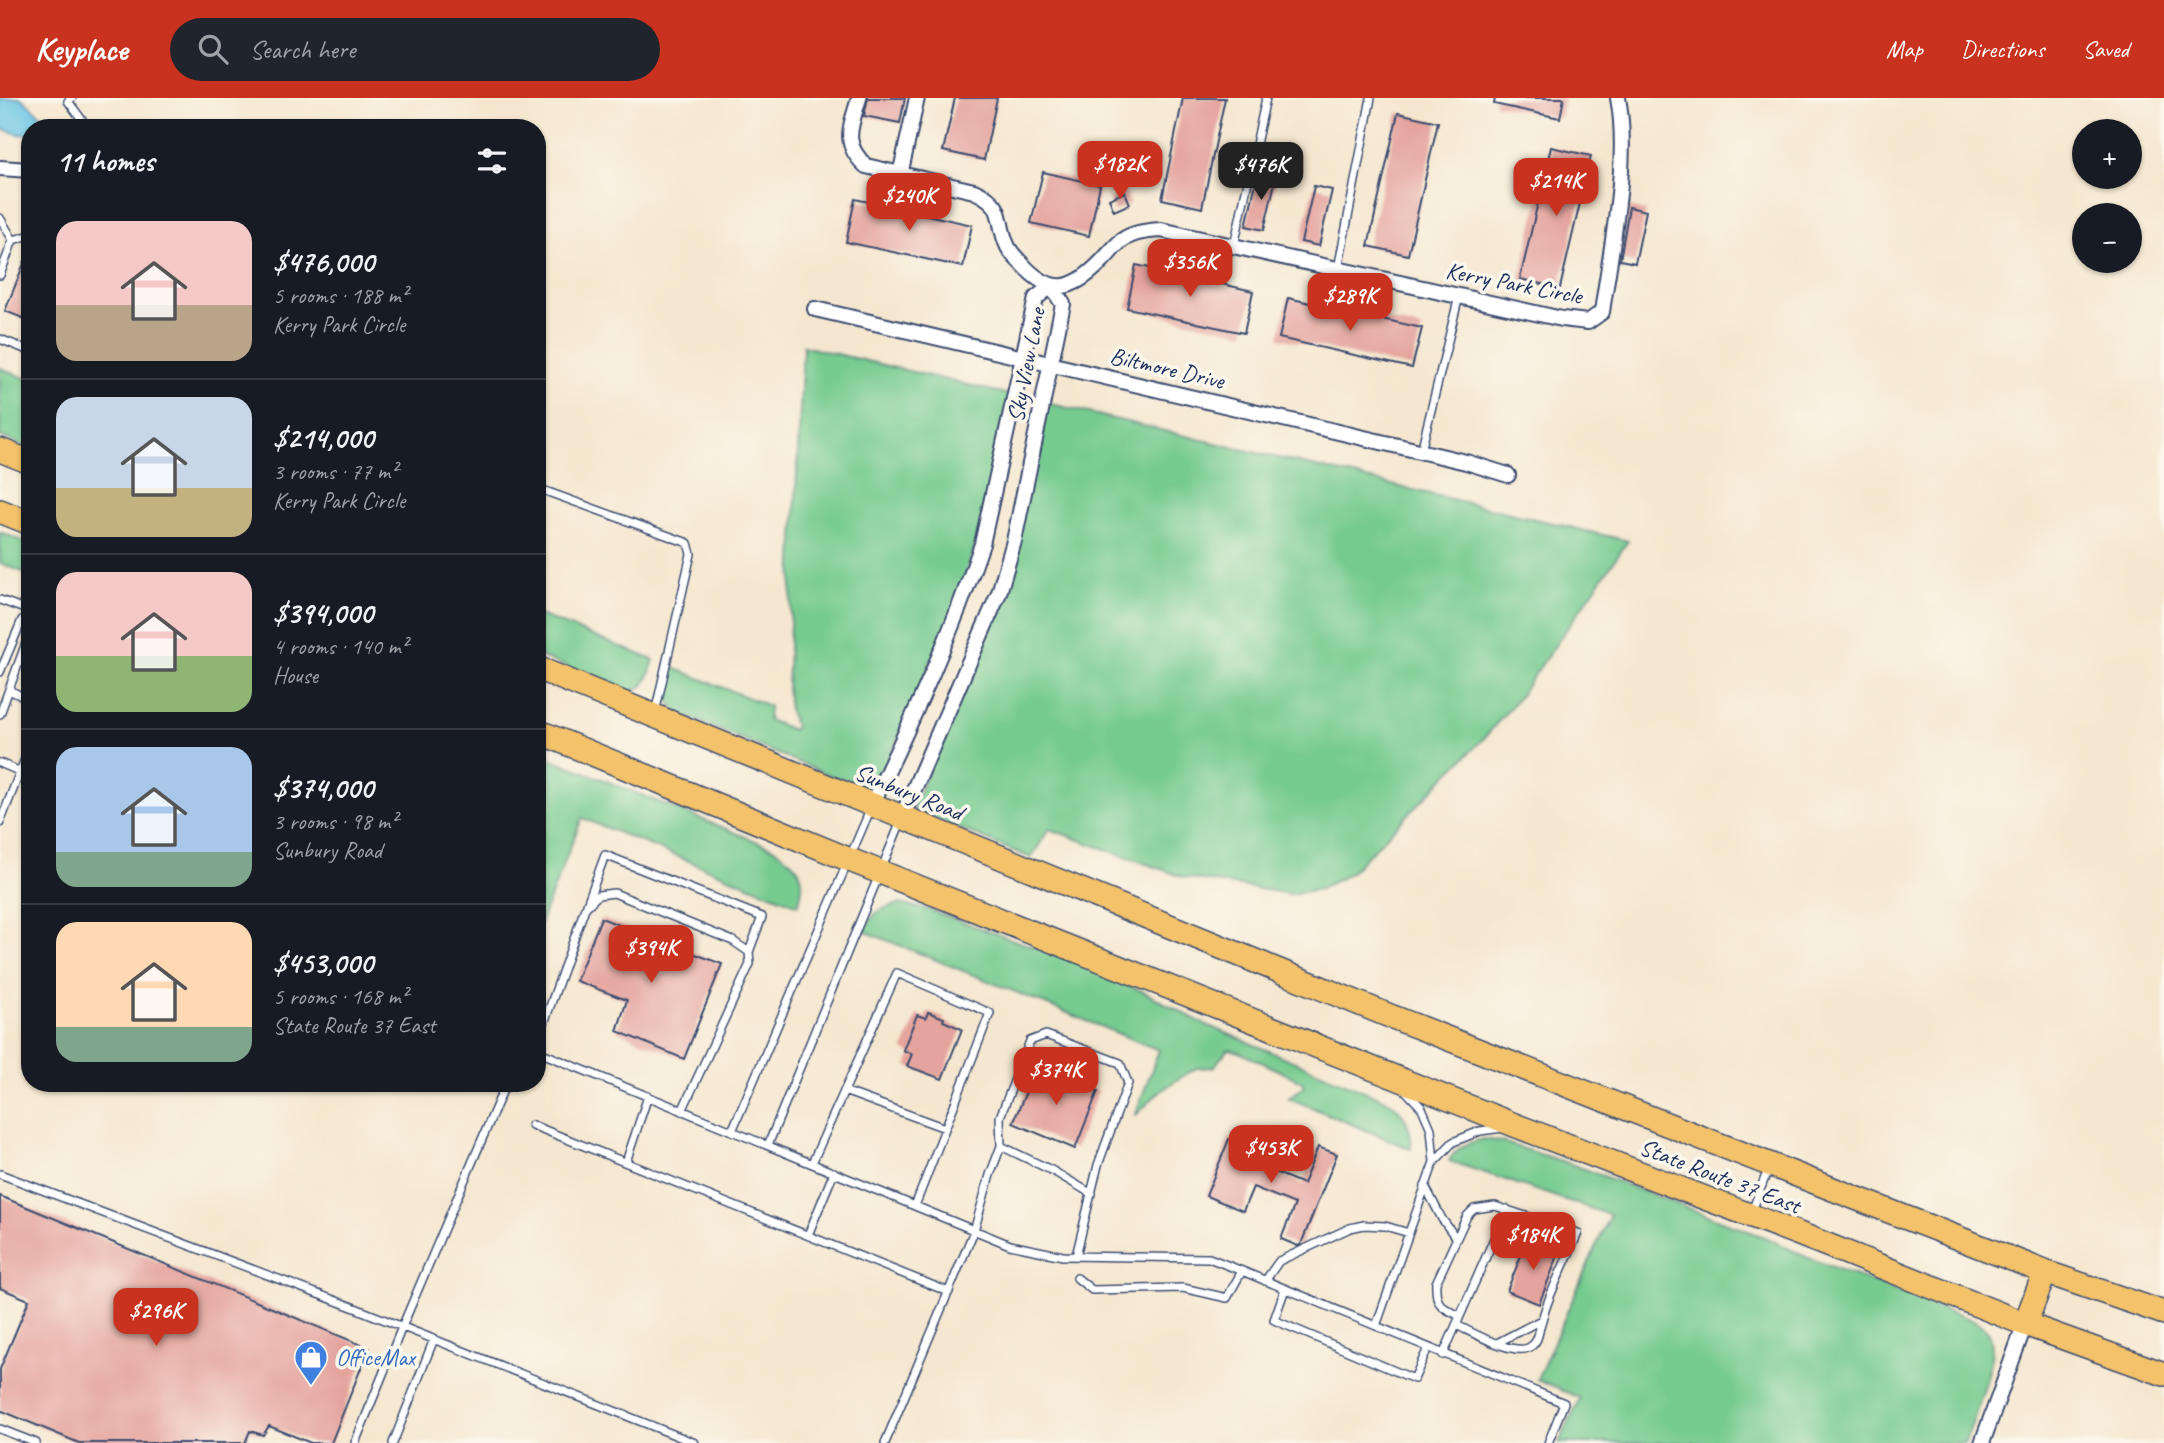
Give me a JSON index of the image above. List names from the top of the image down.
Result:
{
  "streets": {
    "highway": ["Sunbury Road", "State Route 37 East"],
    "street": ["Kerry Park Circle", "Sky View Lane", "Biltmore Drive"]
  },
  "crossings": [
    ["Kerry Park Circle", "Sky View Lane"],
    ["Sky View Lane", "Biltmore Drive"],
    ["Sky View Lane", "Sunbury Road"],
    ["Sunbury Road", "State Route 37 East"]
  ],
  "places": {
    "shop": ["OfficeMax"]
  },
  "page": {
    "header": "Keyplace",
    "search": "Search here",
    "nav": ["Map", "Directions", "Saved"],
    "map_buttons": ["+", "−"],
    "heading": "11 homes",
    "price": [
      "$182K",
      "$476K",
      "$214K",
      "$240K",
      "$356K",
      "$289K",
      "$394K",
      "$374K",
      "$453K",
      "$184K",
      "$296K"
    ],
    "list": [
      {
        "name": "$476,000",
        "note": "5 rooms · 188 m² · Kerry Park Circle"
      },
      {
        "name": "$214,000",
        "note": "3 rooms · 77 m² · Kerry Park Circle"
      },
      {
        "name": "$394,000",
        "note": "4 rooms · 140 m² · House"
      },
      {
        "name": "$374,000",
        "note": "3 rooms · 98 m² · Sunbury Road"
      },
      {
        "name": "$453,000",
        "note": "5 rooms · 168 m² · State Route 37 East"
      }
    ]
  }
}
